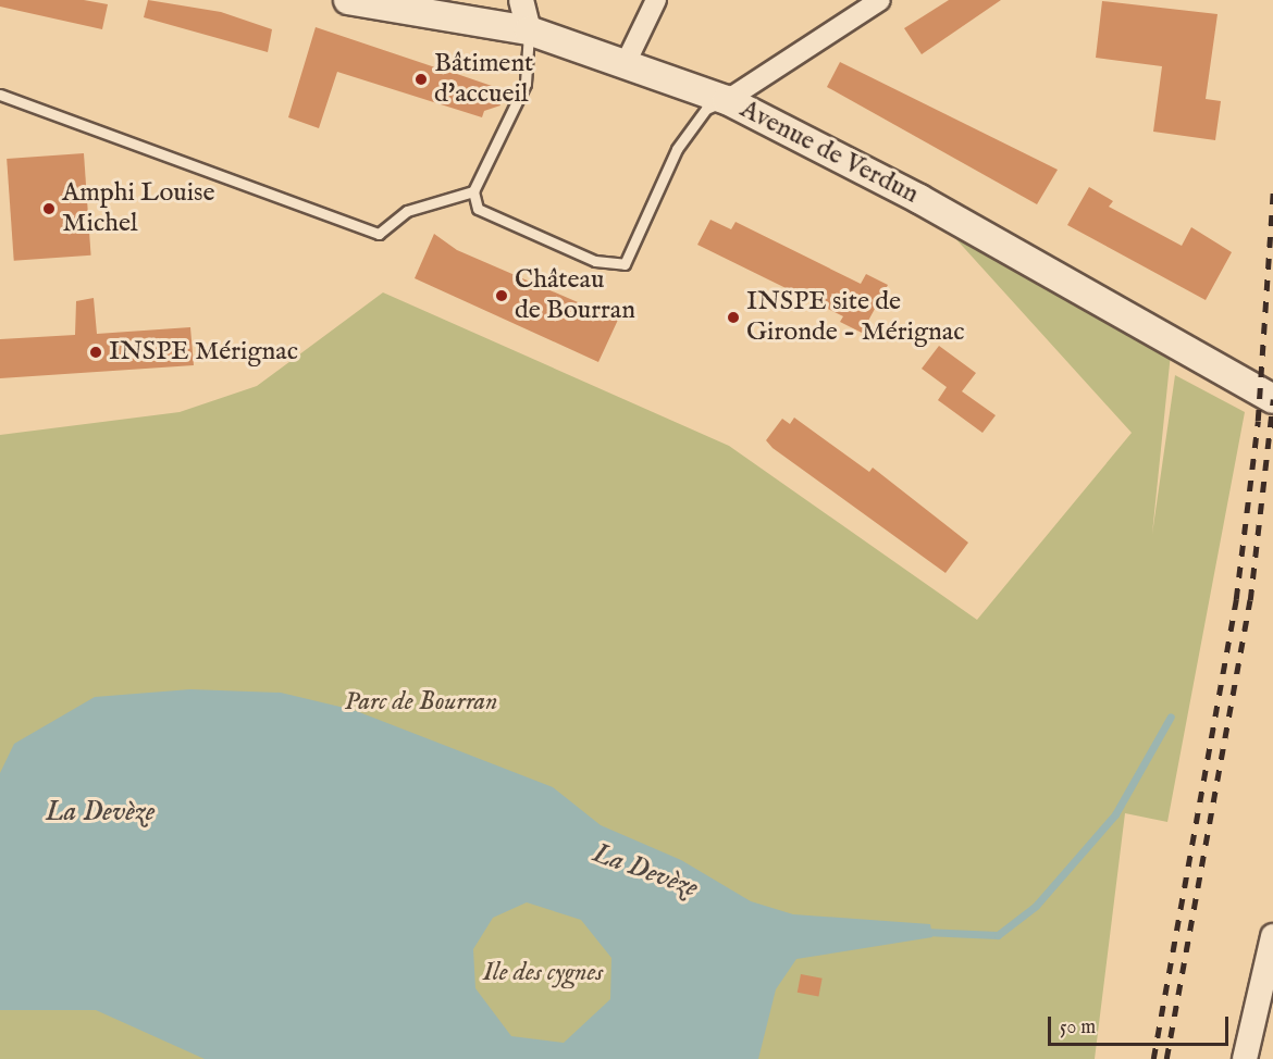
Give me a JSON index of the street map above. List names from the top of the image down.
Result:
{
  "streets": {
    "main road": ["Avenue de Verdun"]
  },
  "water": ["La Devèze"],
  "parks": ["Parc de Bourran", "Ile des cygnes"],
  "places": [
    "Bâtiment d'accueil",
    "Amphi Louise Michel",
    "Château de Bourran",
    "INSPE site de Gironde - Mérignac",
    "INSPE Mérignac"
  ],
  "scale_bar": "50 m"
}
